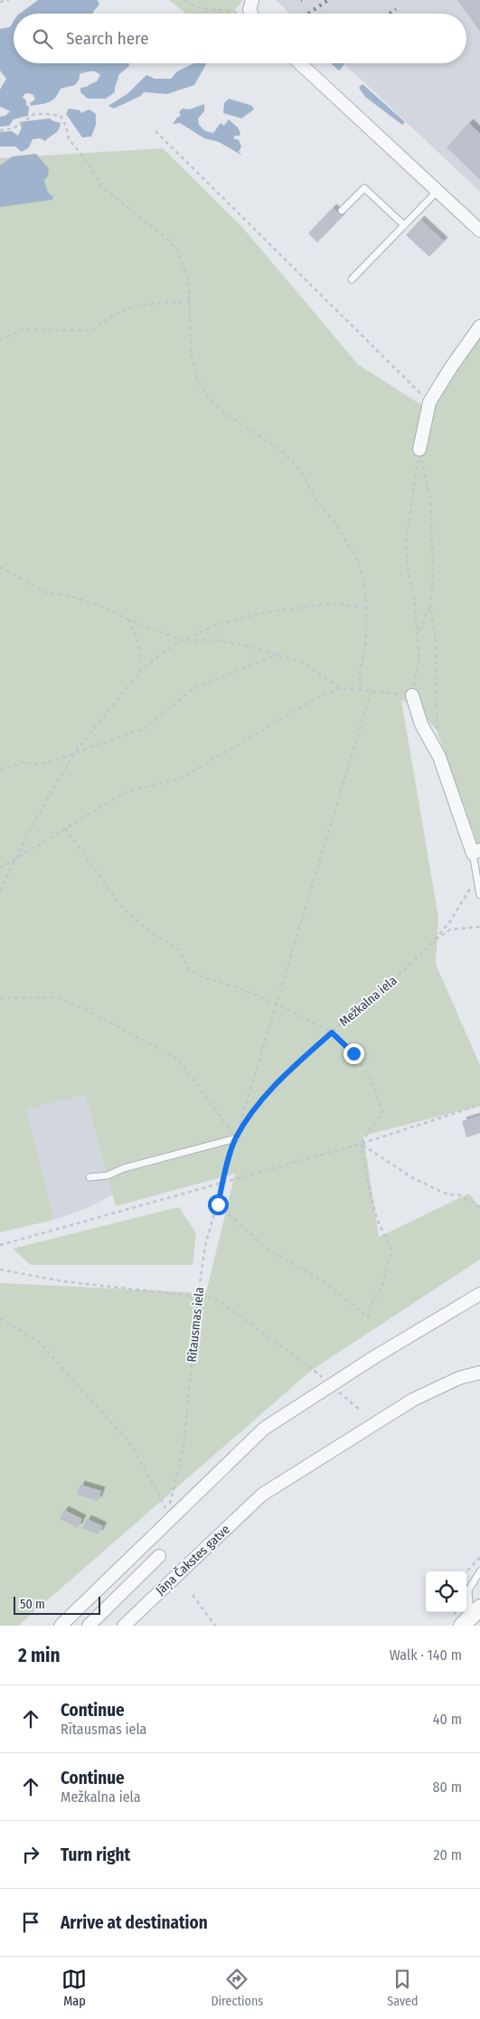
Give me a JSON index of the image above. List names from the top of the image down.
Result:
{
  "streets": {
    "street": ["Jāņa Čakstes gatve"],
    "path": ["Mežkalna iela", "Rītausmas iela"]
  },
  "crossings": [
    ["Mežkalna iela", "Rītausmas iela"]
  ],
  "scale_bar": "50 m",
  "page": {
    "search": "Search here",
    "scale": "50 m",
    "heading": ["2 min", "Walk · 140 m"],
    "list": [
      ["Continue", "Rītausmas iela", "40 m"],
      ["Continue", "Mežkalna iela", "80 m"],
      ["Turn right", "20 m"],
      "Arrive at destination"
    ],
    "nav": ["Map", "Directions", "Saved"]
  }
}
